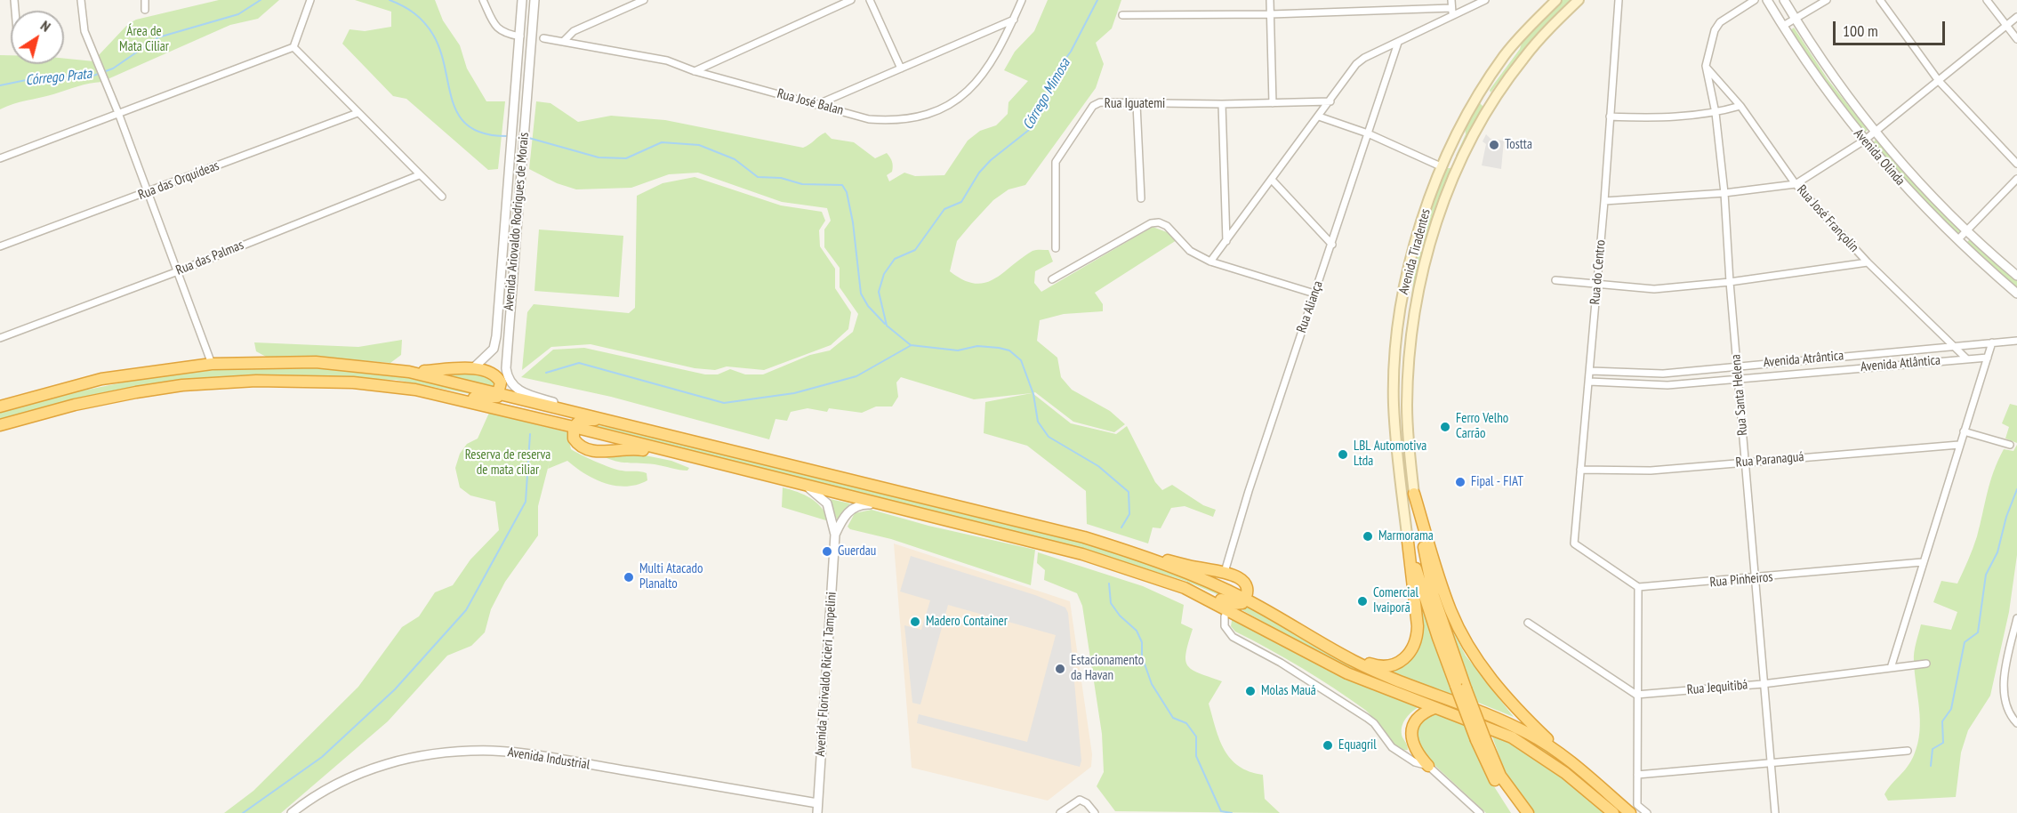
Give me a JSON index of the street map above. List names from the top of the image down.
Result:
{
  "streets": {
    "main road": ["Avenida Tiradentes"],
    "street": [
      "Rua José Balan",
      "Rua Iguatemi",
      "Avenida Olinda",
      "Rua das Orquídeas",
      "Rua José Françolin",
      "Avenida Ariovaldo Rodrigues de Morais",
      "Rua das Palmas",
      "Rua do Centro",
      "Rua Aliança",
      "Avenida Atrântica",
      "Avenida Atlântica",
      "Rua Santa Helena",
      "Rua Paranaguá",
      "Rua Pinheiros",
      "Avenida Florivaldo Ricieri Tampelini",
      "Rua Jequitibá",
      "Avenida Industrial"
    ]
  },
  "crossings": [
    ["Rua José Françolin", "Avenida Atrântica"],
    ["Rua José Françolin", "Avenida Atlântica"],
    ["Rua José Françolin", "Rua Santa Helena"],
    ["Rua do Centro", "Avenida Atrântica"],
    ["Rua do Centro", "Avenida Atlântica"],
    ["Rua do Centro", "Rua Paranaguá"],
    ["Rua do Centro", "Rua Pinheiros"],
    ["Avenida Atrântica", "Rua Santa Helena"],
    ["Avenida Atlântica", "Rua Santa Helena"],
    ["Rua Santa Helena", "Rua Paranaguá"],
    ["Rua Santa Helena", "Rua Pinheiros"],
    ["Rua Santa Helena", "Rua Jequitibá"],
    ["Avenida Florivaldo Ricieri Tampelini", "Avenida Industrial"]
  ],
  "water": ["Córrego Prata", "Córrego Mimosa"],
  "parks": ["Área de Mata Ciliar", "Reserva de reserva de mata ciliar"],
  "places": [
    "Tostta",
    "Ferro Velho Carrão",
    "LBL Automotiva Ltda",
    "Fipal - FIAT",
    "Marmorama",
    "Guerdau",
    "Multi Atacado Planalto",
    "Comercial Ivaiporã",
    "Madero Container",
    "Estacionamento da Havan",
    "Molas Mauá",
    "Equagril"
  ],
  "scale_bar": "100 m",
  "north": "top right"
}
